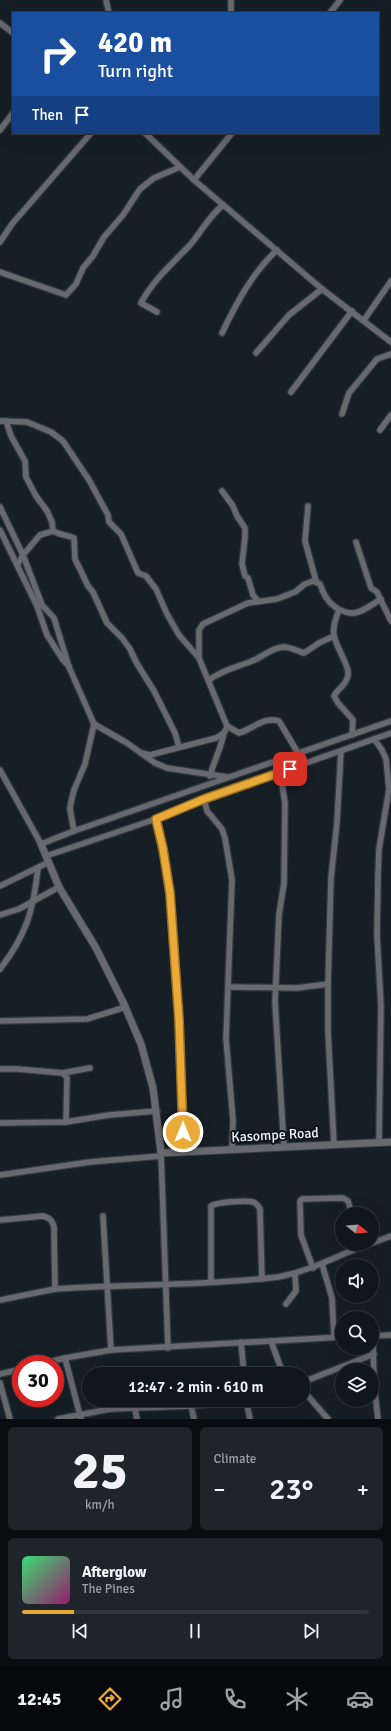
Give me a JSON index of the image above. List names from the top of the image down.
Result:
{
  "streets": {
    "street": ["Kasompe Road"]
  },
  "north": "right",
  "page": {
    "turn": ["420 m", "Turn right"],
    "then": "Then",
    "limit": "30",
    "trip": "12:47 · 2 min · 610 m",
    "tile": [
      ["25", "km/h"],
      "Climate"
    ],
    "heat": ["−", "23°", "+"],
    "song": ["Afterglow", "The Pines"],
    "tabs": "12:45"
  }
}
